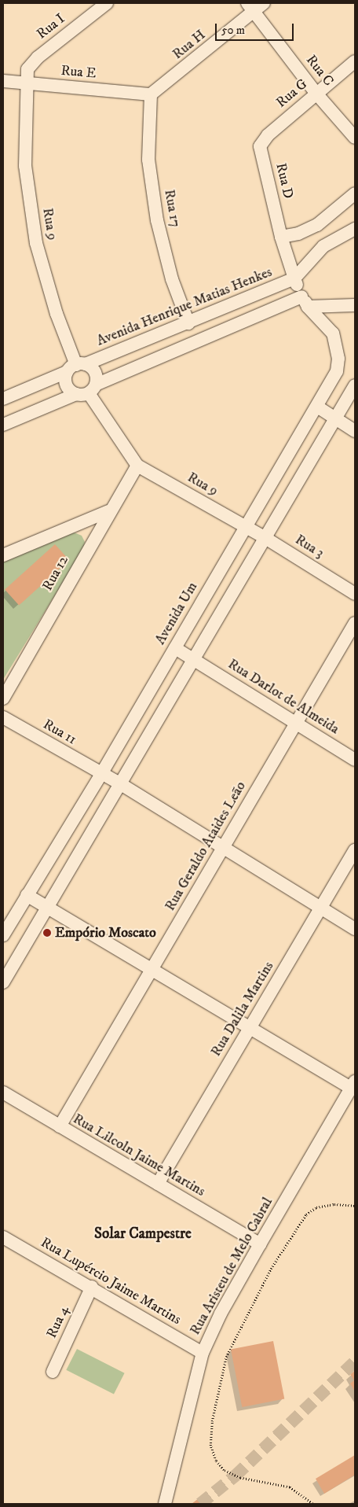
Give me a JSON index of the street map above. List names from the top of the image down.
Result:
{
  "streets": {
    "street": [
      "Rua I",
      "Rua H",
      "Rua C",
      "Rua E",
      "Rua G",
      "Rua D",
      "Rua 17",
      "Rua 9",
      "Avenida Henrique Matias Henkes",
      "Rua 3",
      "Rua 12",
      "Avenida Um",
      "Rua Darlot de Almeida",
      "Rua 11",
      "Rua Geraldo Ataides Leão",
      "Rua Dalila Martins",
      "Rua Lilcoln Jaime Martins",
      "Rua Aristeu de Melo Cabral",
      "Rua Lupércio Jaime Martins",
      "Rua 4"
    ]
  },
  "crossings": [
    ["Rua I", "Rua E"],
    ["Rua I", "Rua 9"],
    ["Rua H", "Rua C"],
    ["Rua H", "Rua E"],
    ["Rua H", "Rua 17"],
    ["Rua C", "Rua G"],
    ["Rua E", "Rua 17"],
    ["Rua E", "Rua 9"],
    ["Rua G", "Rua D"],
    ["Rua D", "Avenida Henrique Matias Henkes"],
    ["Rua D", "Avenida Um"],
    ["Rua 17", "Avenida Henrique Matias Henkes"],
    ["Rua 9", "Avenida Henrique Matias Henkes"],
    ["Rua 9", "Rua 3"],
    ["Rua 9", "Rua 12"],
    ["Rua 9", "Avenida Um"],
    ["Rua 3", "Avenida Um"],
    ["Avenida Um", "Rua Darlot de Almeida"],
    ["Avenida Um", "Rua 11"],
    ["Rua Darlot de Almeida", "Rua Geraldo Ataides Leão"],
    ["Rua 11", "Rua Geraldo Ataides Leão"],
    ["Rua 11", "Rua Dalila Martins"],
    ["Rua Geraldo Ataides Leão", "Rua Lilcoln Jaime Martins"],
    ["Rua Dalila Martins", "Rua Lilcoln Jaime Martins"],
    ["Rua Lilcoln Jaime Martins", "Rua Aristeu de Melo Cabral"],
    ["Rua Aristeu de Melo Cabral", "Rua Lupércio Jaime Martins"],
    ["Rua Lupércio Jaime Martins", "Rua 4"]
  ],
  "districts": ["Solar Campestre"],
  "places": ["Empório Moscato"],
  "scale_bar": "50 m"
}
